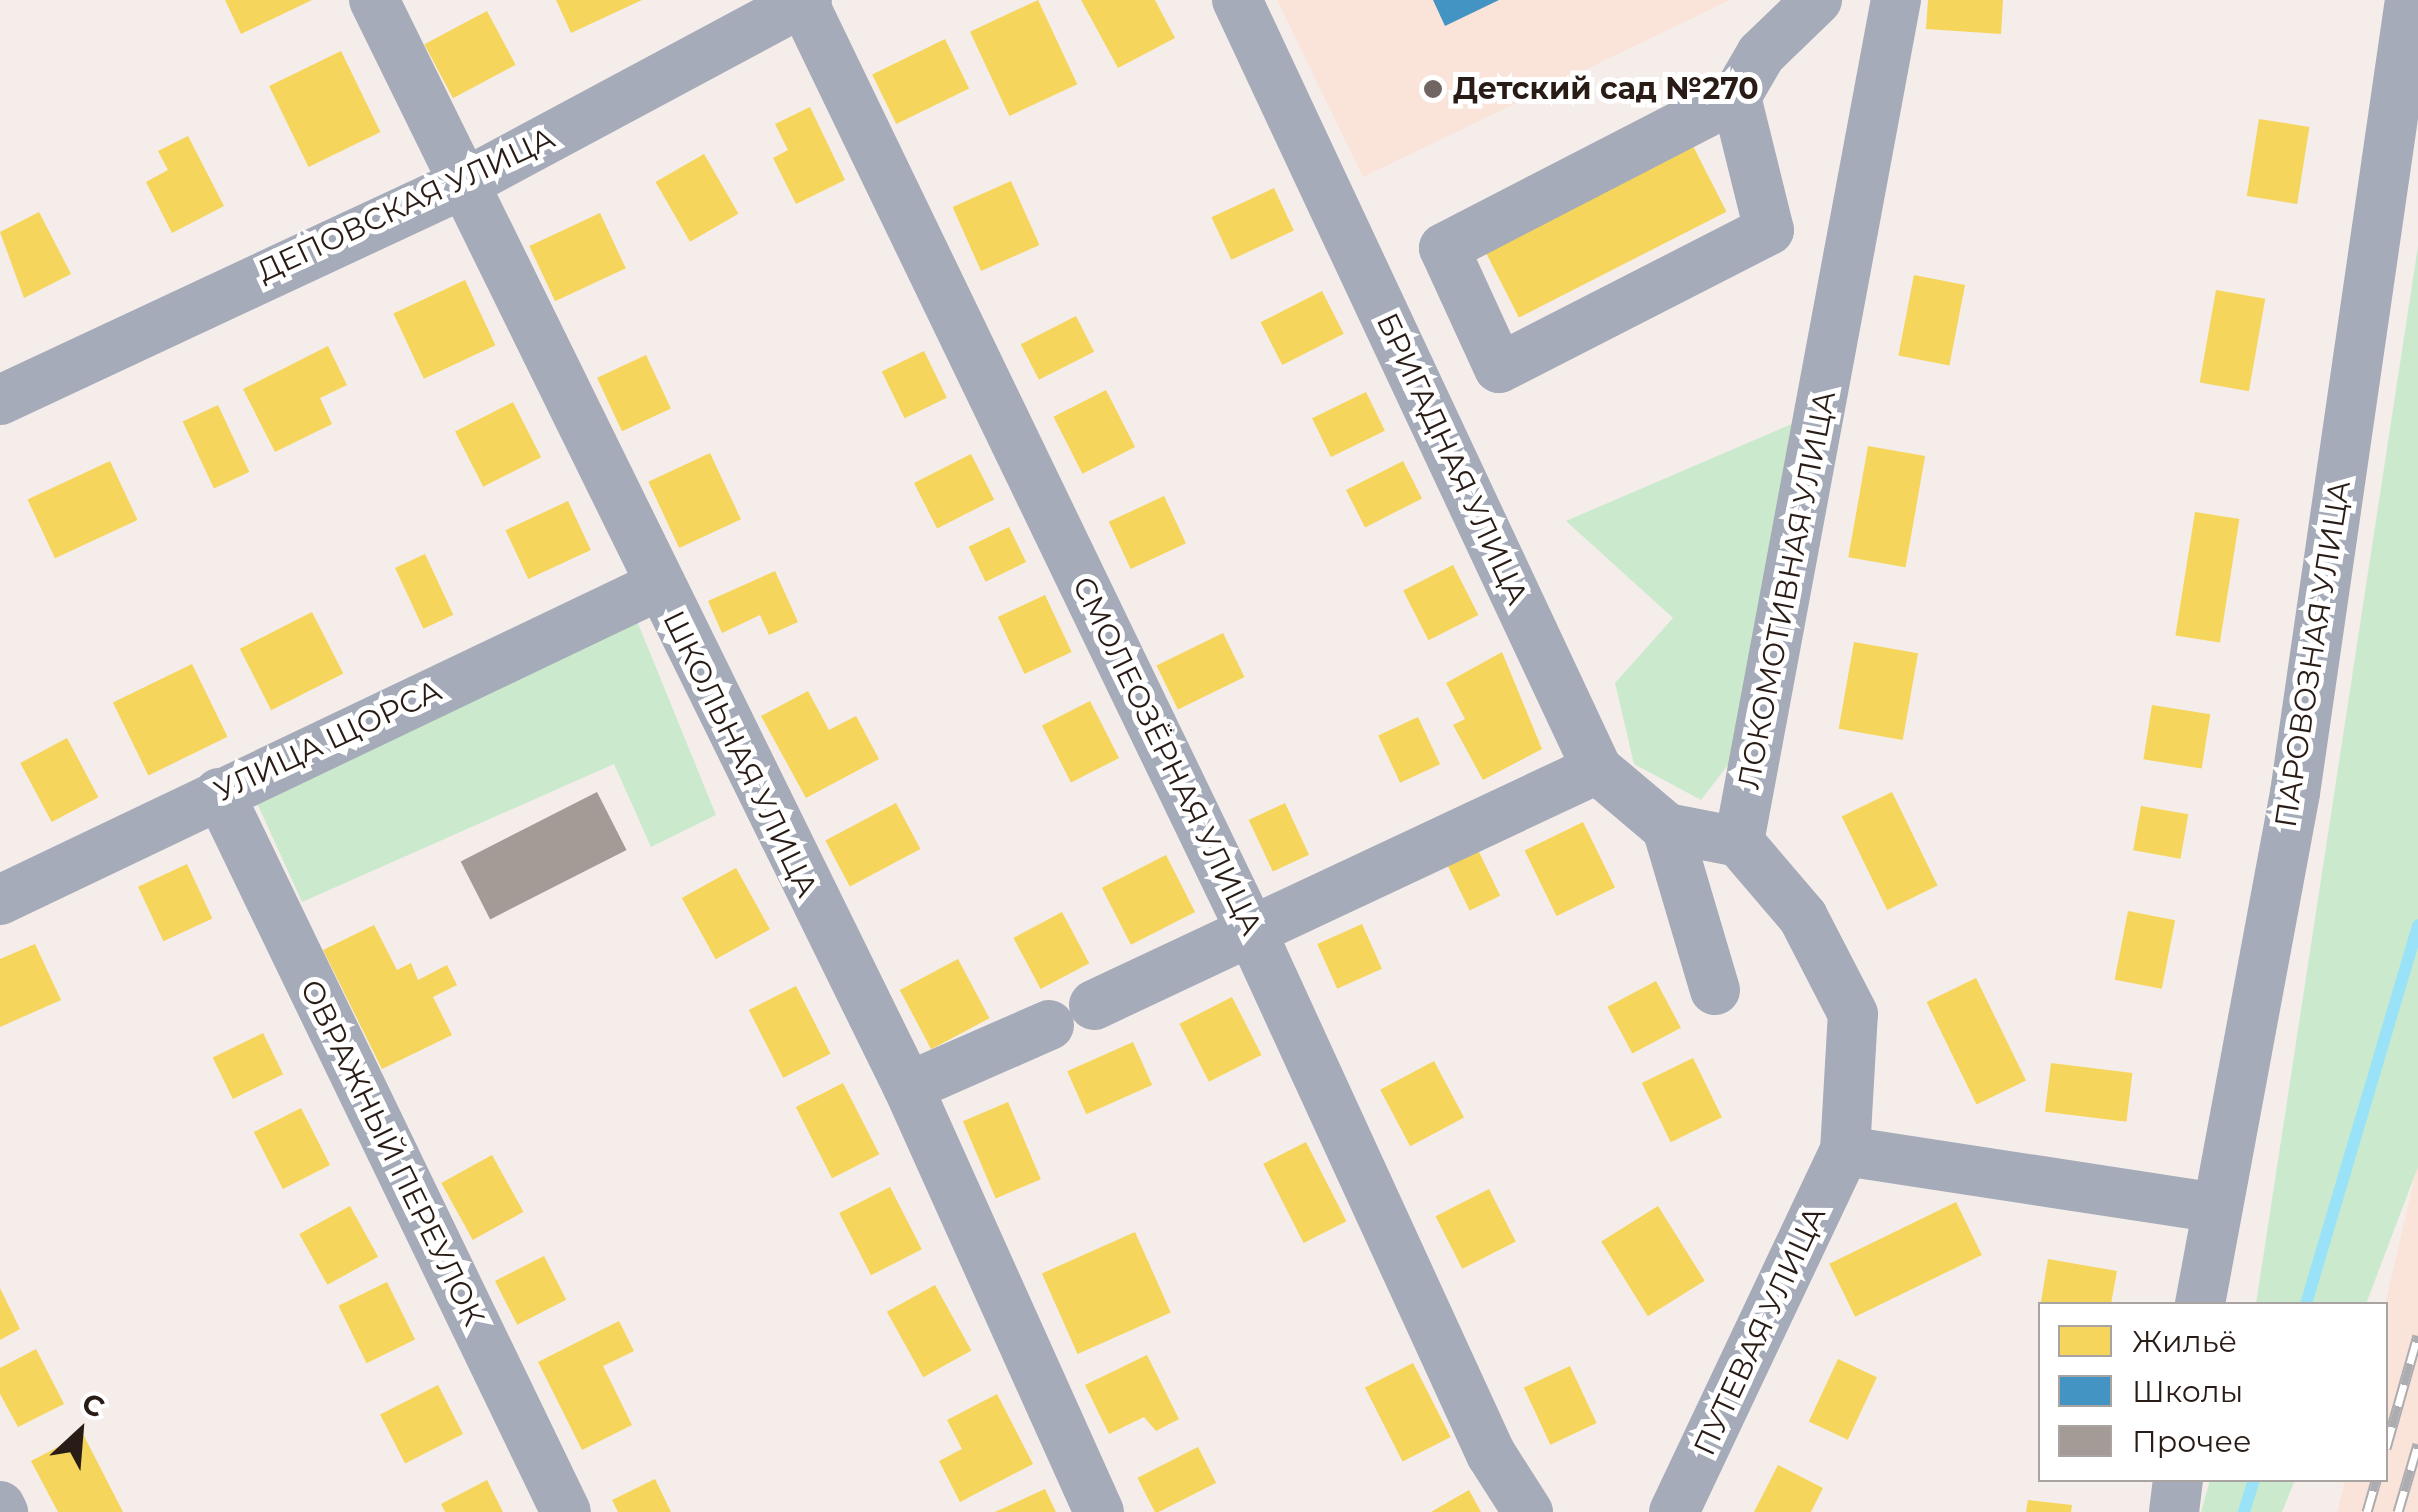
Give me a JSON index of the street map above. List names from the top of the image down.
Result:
{
  "streets": {
    "street": [
      "ДЕПОВСКАЯ УЛИЦА",
      "БРИГАДНАЯ УЛИЦА",
      "ЛОКОМОТИВНАЯ УЛИЦА",
      "ПАРОВОЗНАЯ УЛИЦА",
      "УЛИЦА ЩОРСА",
      "ШКОЛЬНАЯ УЛИЦА",
      "СМОЛЕОЗЁРНАЯ УЛИЦА",
      "ОВРАЖНЫЙ ПЕРЕУЛОК",
      "ПУТЕВАЯ УЛИЦА"
    ]
  },
  "crossings": [
    ["ДЕПОВСКАЯ УЛИЦА", "ШКОЛЬНАЯ УЛИЦА"],
    ["ДЕПОВСКАЯ УЛИЦА", "СМОЛЕОЗЁРНАЯ УЛИЦА"],
    ["БРИГАДНАЯ УЛИЦА", "ЛОКОМОТИВНАЯ УЛИЦА"],
    ["УЛИЦА ЩОРСА", "ШКОЛЬНАЯ УЛИЦА"],
    ["УЛИЦА ЩОРСА", "ОВРАЖНЫЙ ПЕРЕУЛОК"]
  ],
  "places": ["Детский сад №270"],
  "legend": ["Жильё", "Школы", "Прочее"],
  "north": "top right"
}
